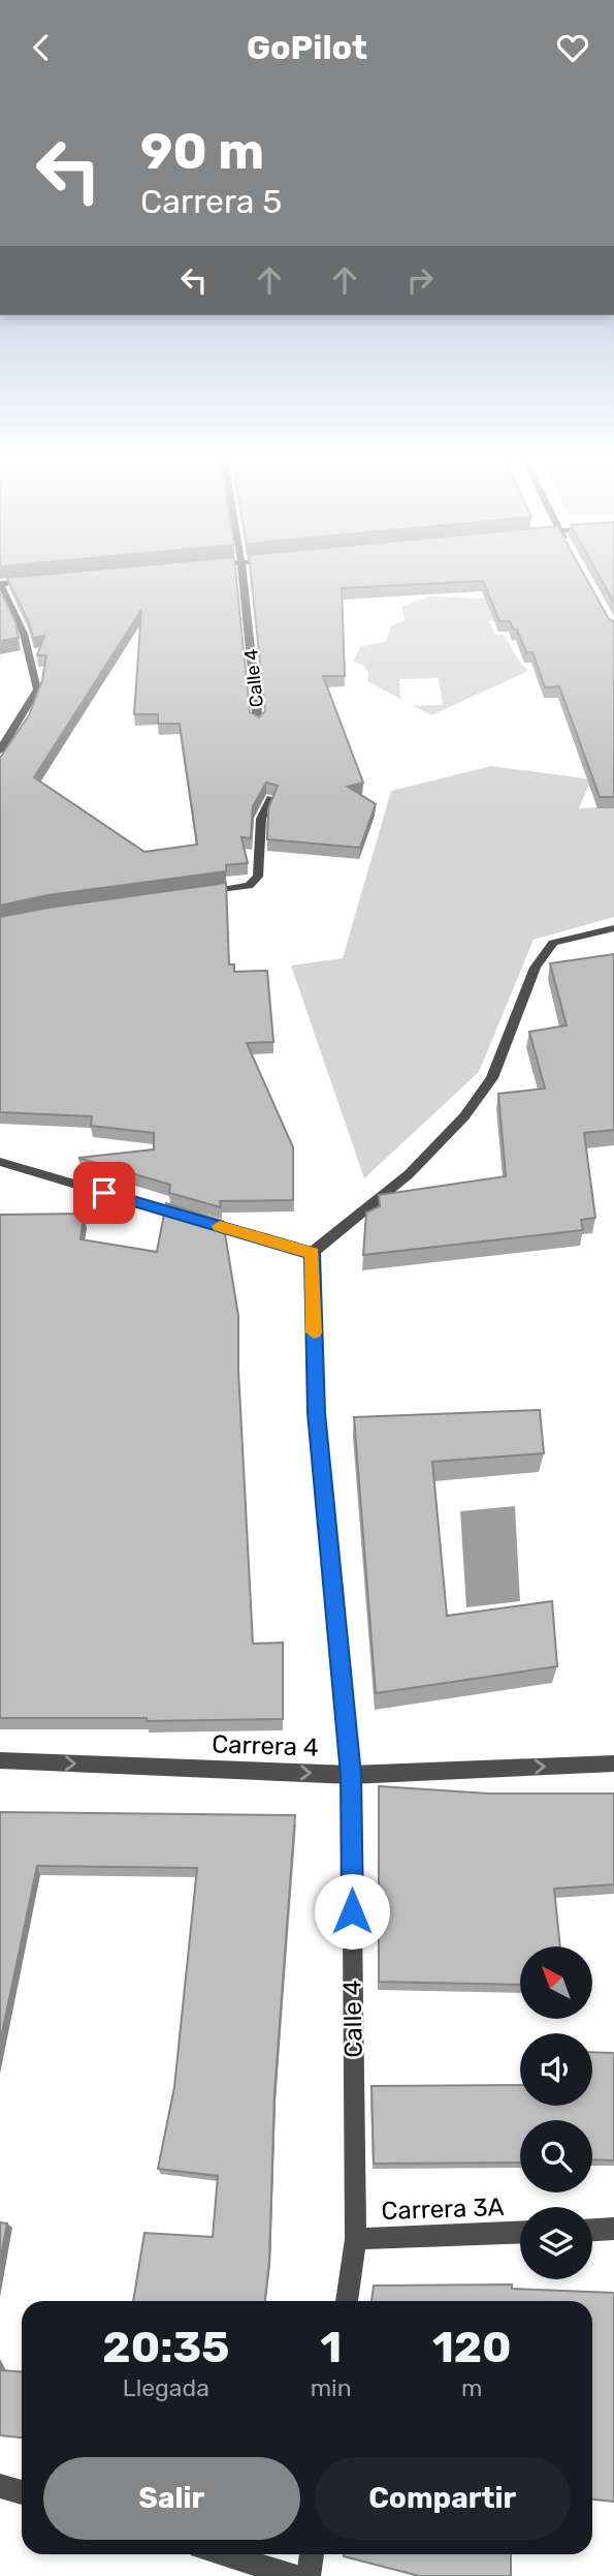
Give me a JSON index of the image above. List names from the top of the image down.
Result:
{
  "streets": {
    "street": ["Calle 4", "Carrera 4", "Carrera 3A"]
  },
  "crossings": [
    ["Calle 4", "Carrera 4"],
    ["Calle 4", "Carrera 3A"]
  ],
  "one_way": ["Carrera 4"],
  "north": "top left",
  "page": {
    "header": "GoPilot",
    "turn": ["90 m", "Carrera 5"],
    "eta": [
      "20:35",
      "Llegada",
      "1",
      "min",
      "120",
      "m"
    ],
    "buttons": ["Salir", "Compartir"]
  }
}
